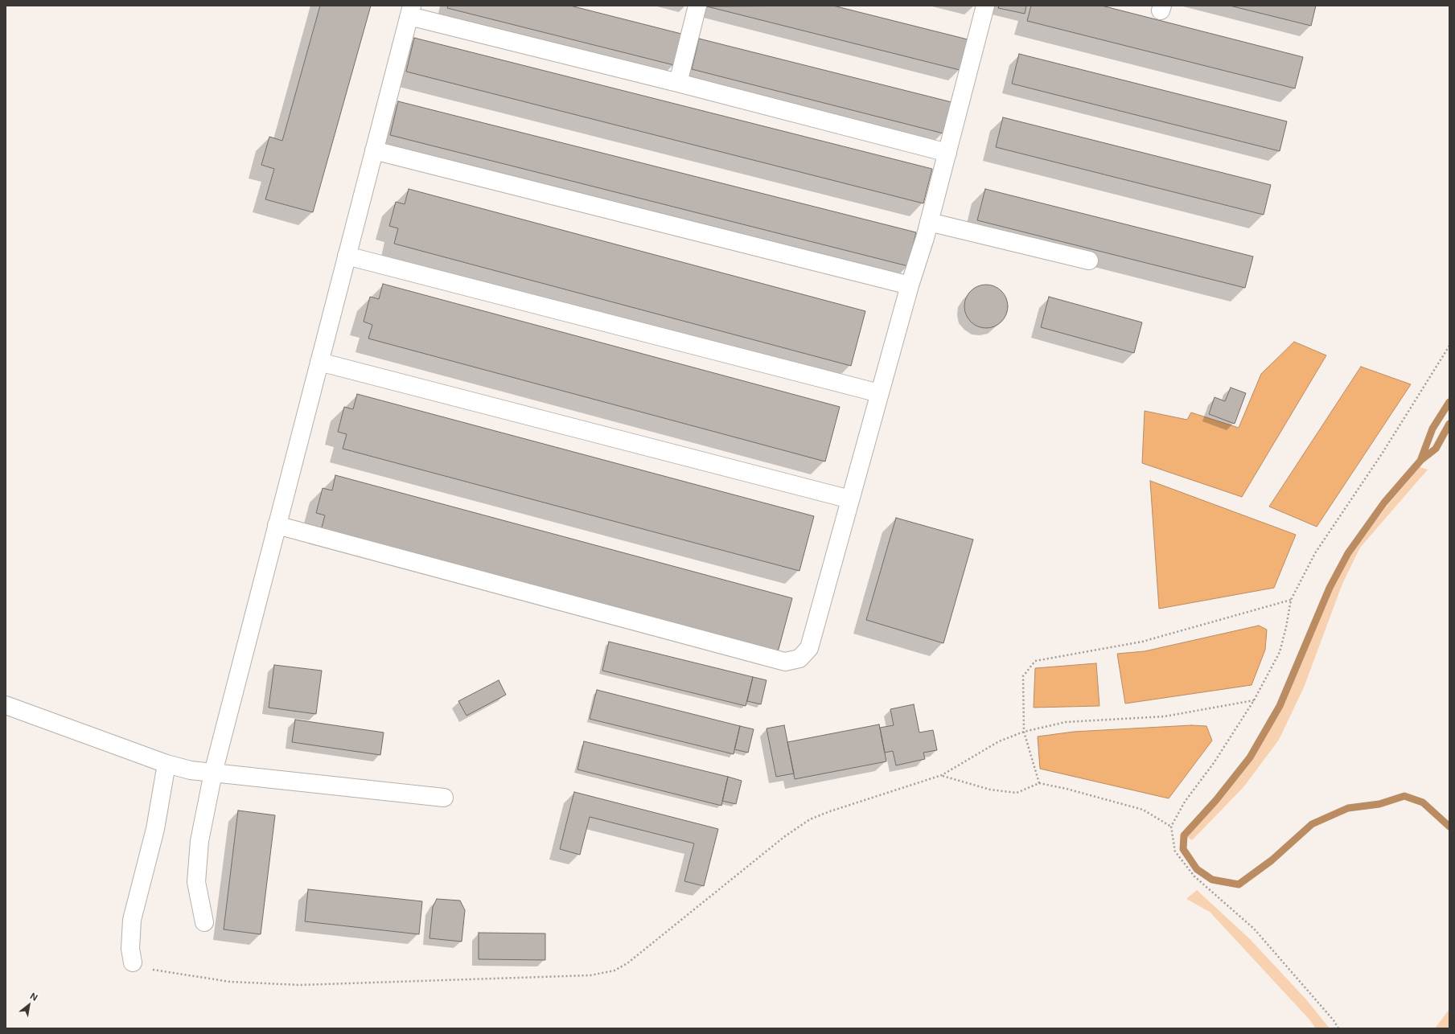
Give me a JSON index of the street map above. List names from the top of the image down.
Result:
{
  "north": "top right"
}
